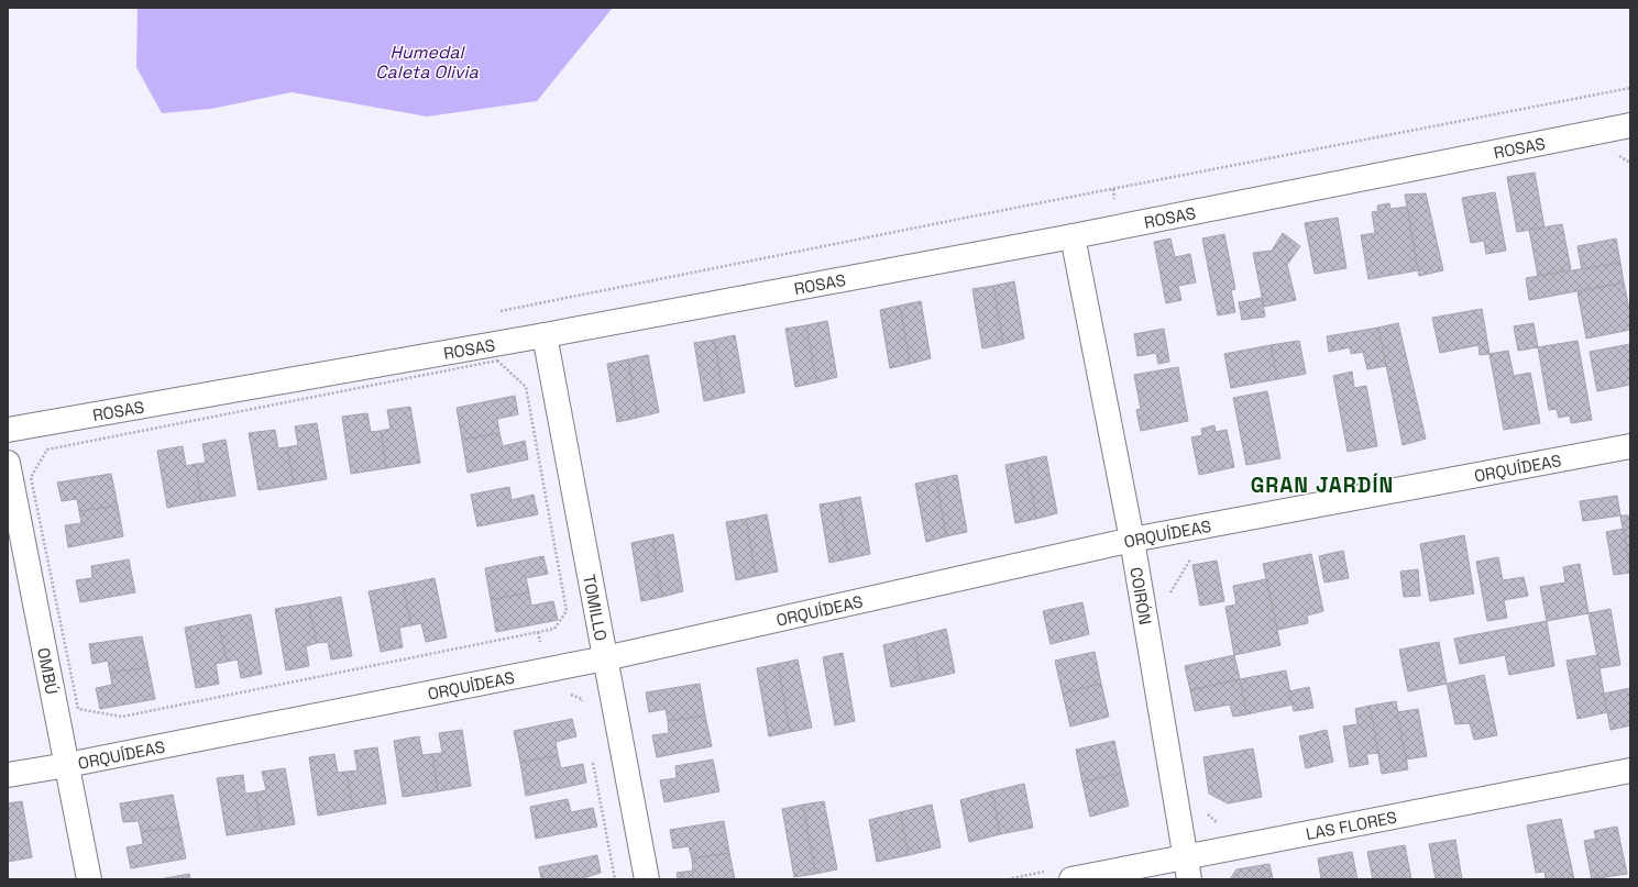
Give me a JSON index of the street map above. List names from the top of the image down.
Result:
{
  "streets": {
    "street": [
      "ROSAS",
      "ORQUÍDEAS",
      "COIRÓN",
      "TOMILLO",
      "OMBÚ",
      "LAS FLORES"
    ]
  },
  "crossings": [
    ["ROSAS", "COIRÓN"],
    ["ROSAS", "TOMILLO"],
    ["ORQUÍDEAS", "COIRÓN"],
    ["ORQUÍDEAS", "TOMILLO"],
    ["ORQUÍDEAS", "OMBÚ"],
    ["COIRÓN", "LAS FLORES"]
  ],
  "districts": ["GRAN JARDÍN"],
  "water": ["Humedal Caleta Olivia"]
}
